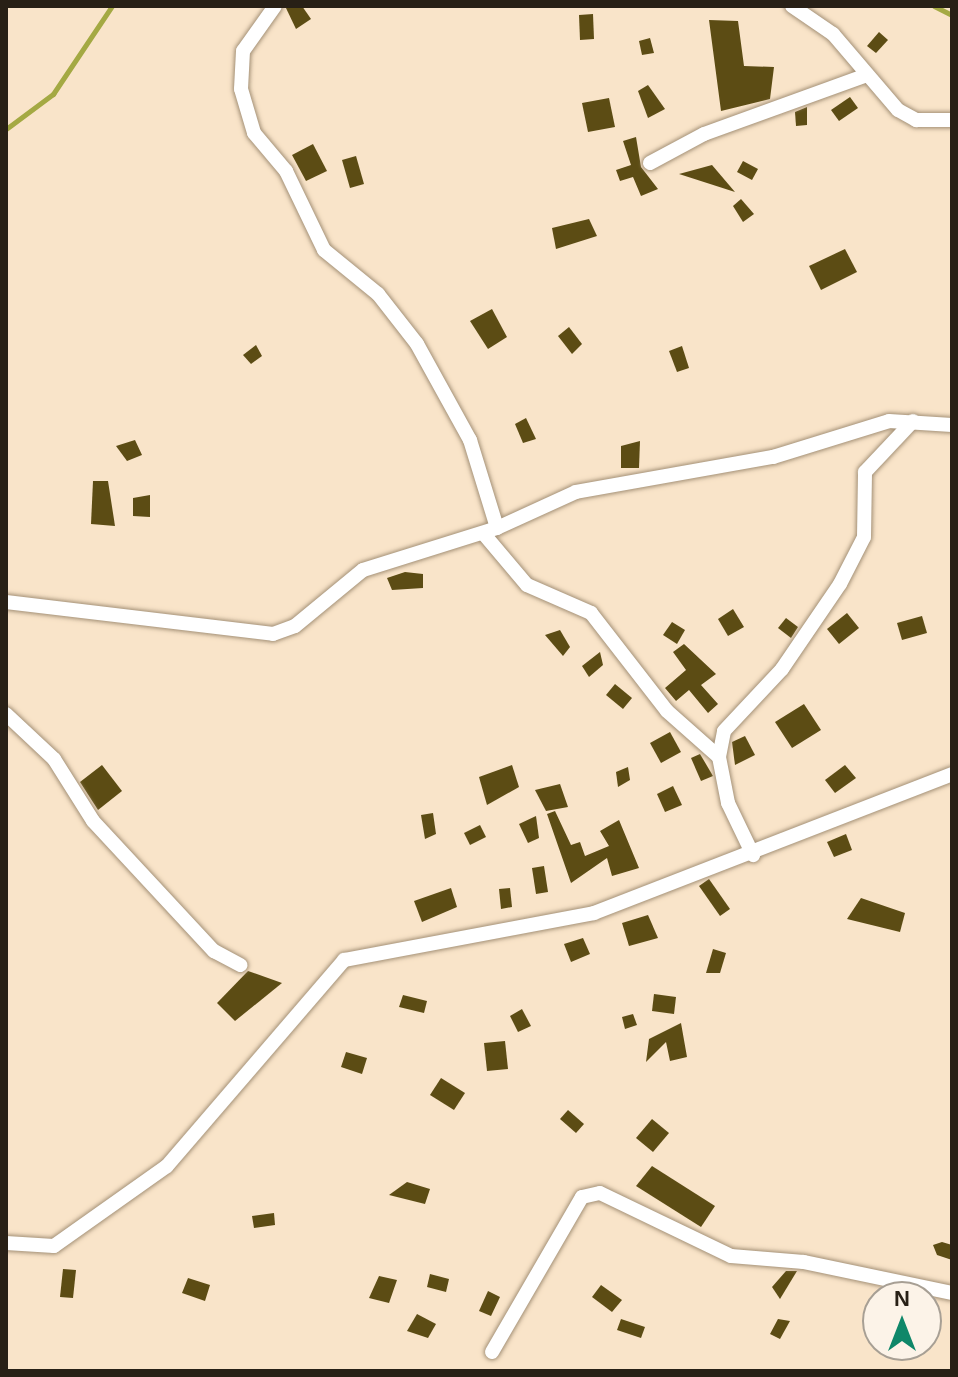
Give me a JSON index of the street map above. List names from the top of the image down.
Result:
{
  "north": "top"
}
